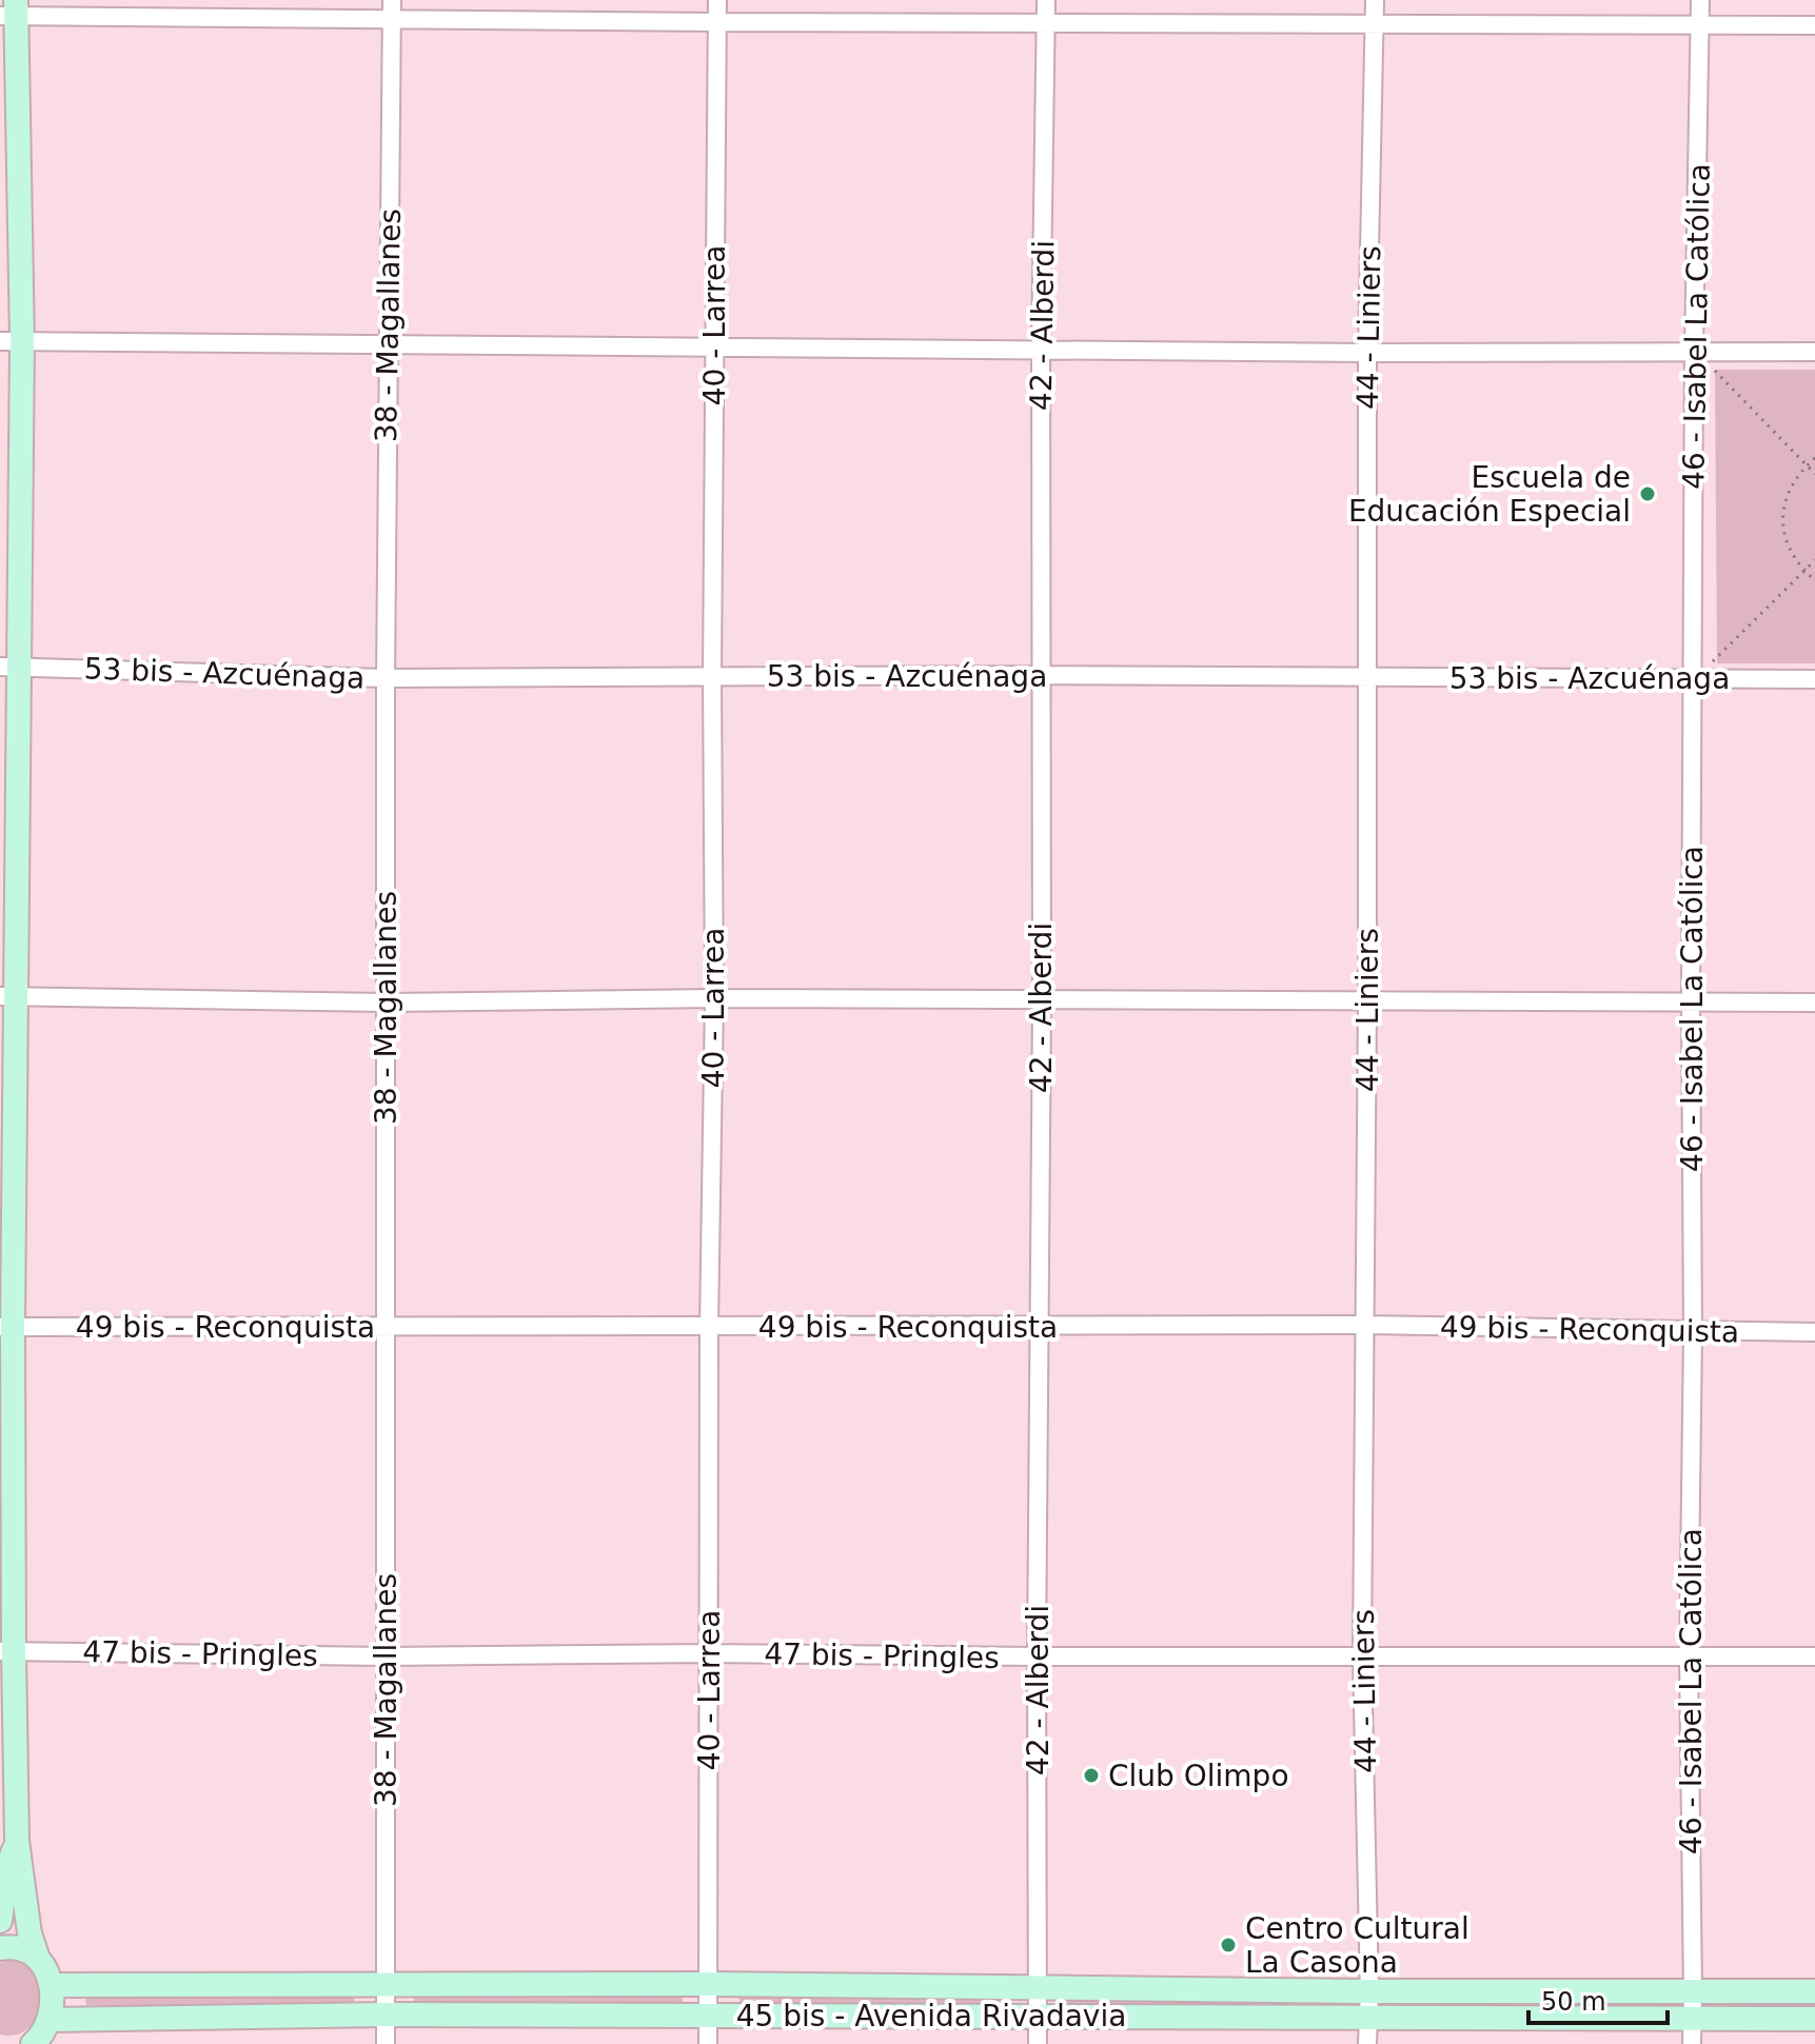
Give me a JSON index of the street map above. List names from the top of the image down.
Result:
{
  "streets": {
    "main road": ["45 bis - Avenida Rivadavia"],
    "street": [
      "38 - Magallanes",
      "40 - Larrea",
      "42 - Alberdi",
      "46 - Isabel La Católica",
      "44 - Liniers",
      "53 bis - Azcuénaga",
      "49 bis - Reconquista",
      "47 bis - Pringles"
    ]
  },
  "crossings": [
    ["38 - Magallanes", "53 bis - Azcuénaga"],
    ["38 - Magallanes", "49 bis - Reconquista"],
    ["38 - Magallanes", "47 bis - Pringles"],
    ["38 - Magallanes", "45 bis - Avenida Rivadavia"],
    ["40 - Larrea", "53 bis - Azcuénaga"],
    ["40 - Larrea", "49 bis - Reconquista"],
    ["40 - Larrea", "47 bis - Pringles"],
    ["40 - Larrea", "45 bis - Avenida Rivadavia"],
    ["42 - Alberdi", "53 bis - Azcuénaga"],
    ["42 - Alberdi", "49 bis - Reconquista"],
    ["42 - Alberdi", "47 bis - Pringles"],
    ["42 - Alberdi", "45 bis - Avenida Rivadavia"],
    ["46 - Isabel La Católica", "53 bis - Azcuénaga"],
    ["46 - Isabel La Católica", "49 bis - Reconquista"],
    ["46 - Isabel La Católica", "47 bis - Pringles"],
    ["46 - Isabel La Católica", "45 bis - Avenida Rivadavia"],
    ["44 - Liniers", "53 bis - Azcuénaga"],
    ["44 - Liniers", "49 bis - Reconquista"],
    ["44 - Liniers", "47 bis - Pringles"],
    ["44 - Liniers", "45 bis - Avenida Rivadavia"]
  ],
  "places": ["Escuela de Educación Especial", "Club Olimpo", "Centro Cultural La Casona"],
  "scale_bar": "50 m"
}
